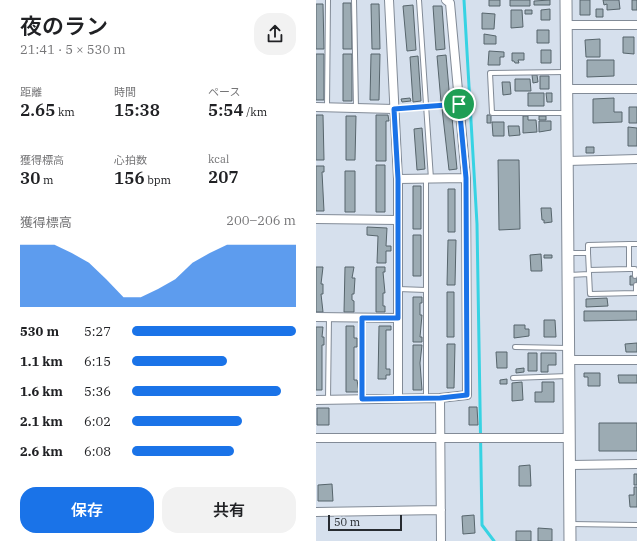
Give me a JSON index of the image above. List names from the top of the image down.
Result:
{
  "scale_bar": "50 m",
  "page": {
    "heading": ["夜のラン", "21:41 · 5 × 530 m"],
    "stats": [
      ["距離", "2.65 km"],
      ["時間", "15:38"],
      ["ペース", "5:54 /km"],
      ["獲得標高", "30 m"],
      ["心拍数", "156 bpm"],
      ["kcal", "207"]
    ],
    "chart": ["獲得標高", "200–206 m"],
    "list": [
      {
        "name": "530 m",
        "note": "5:27"
      },
      {
        "name": "1.1 km",
        "note": "6:15"
      },
      {
        "name": "1.6 km",
        "note": "5:36"
      },
      {
        "name": "2.1 km",
        "note": "6:02"
      },
      {
        "name": "2.6 km",
        "note": "6:08"
      }
    ],
    "buttons": ["保存", "共有"],
    "scale": "50 m"
  }
}
